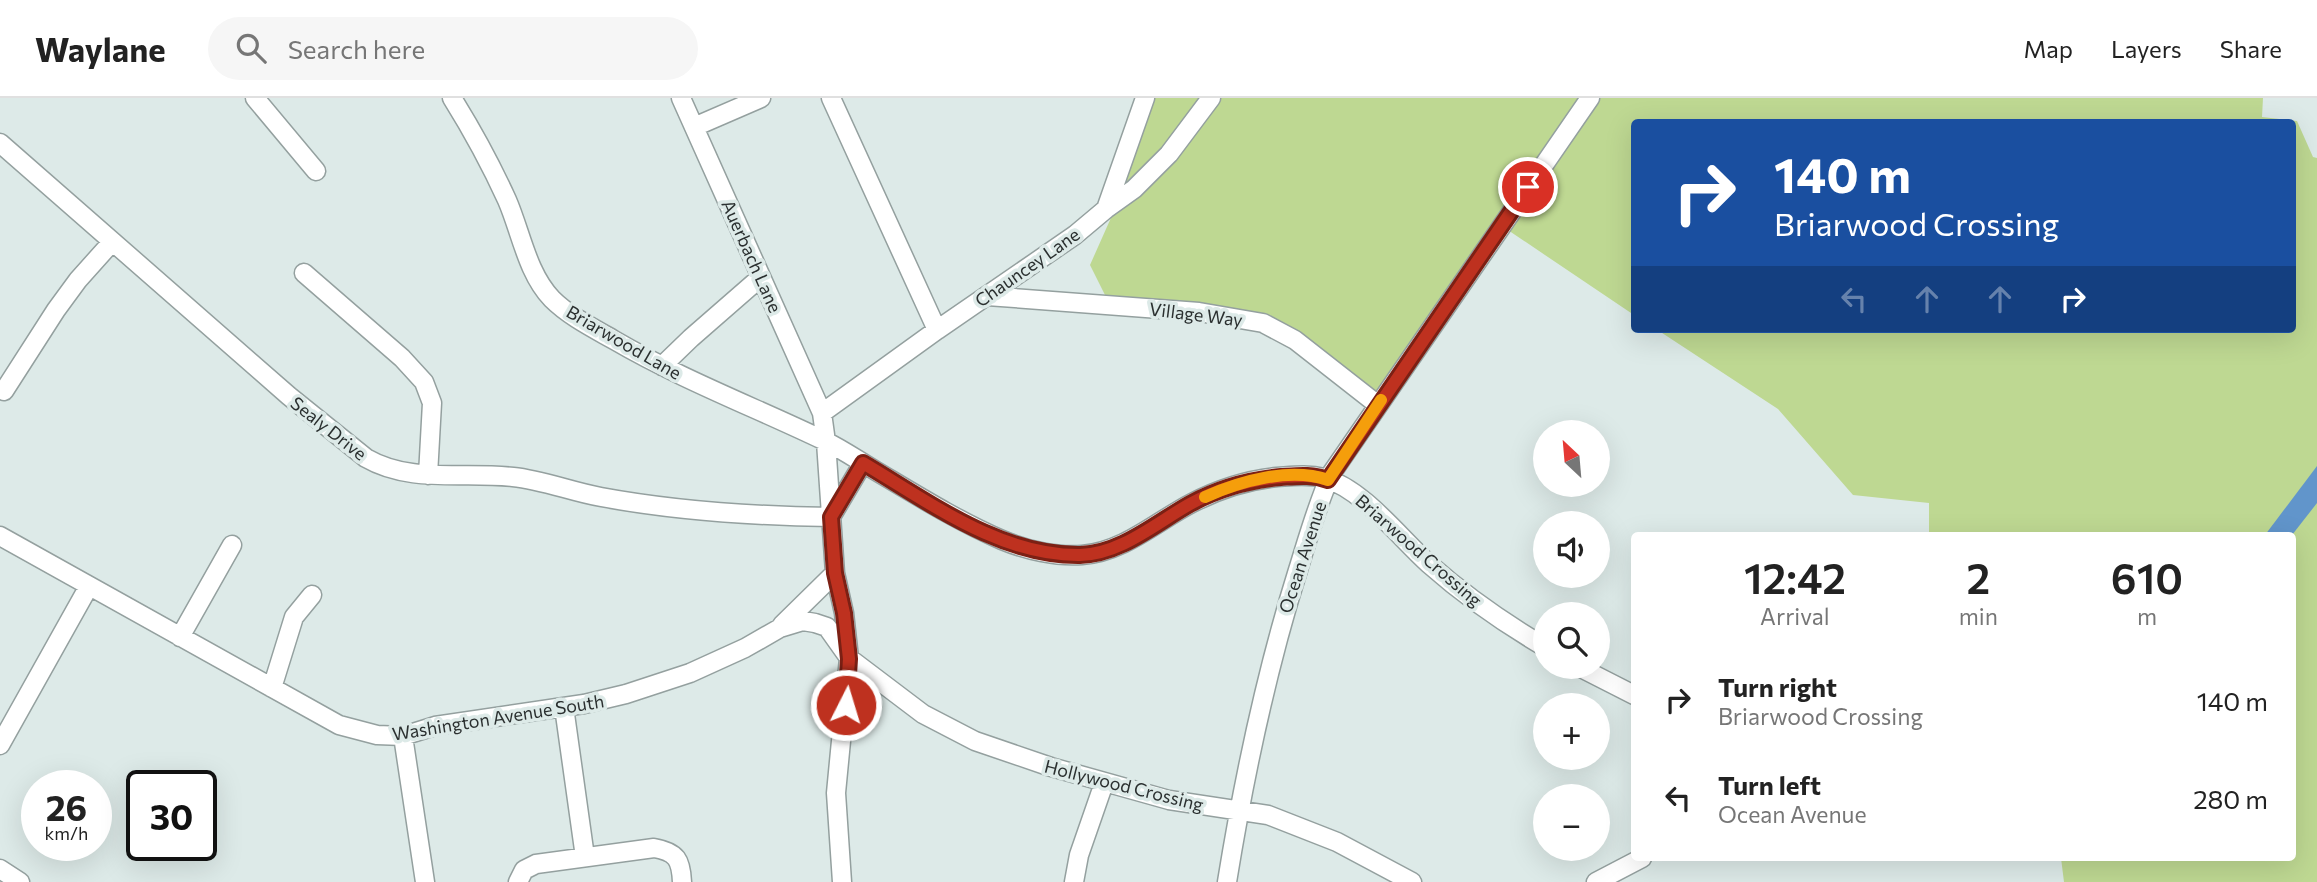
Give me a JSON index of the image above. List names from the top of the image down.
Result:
{
  "streets": {
    "street": [
      "Auerbach Lane",
      "Chauncey Lane",
      "Village Way",
      "Briarwood Lane",
      "Sealy Drive",
      "Briarwood Crossing",
      "Ocean Avenue",
      "Washington Avenue South",
      "Hollywood Crossing"
    ]
  },
  "crossings": [
    ["Auerbach Lane", "Chauncey Lane"],
    ["Auerbach Lane", "Briarwood Lane"],
    ["Auerbach Lane", "Sealy Drive"],
    ["Auerbach Lane", "Briarwood Crossing"],
    ["Auerbach Lane", "Washington Avenue South"],
    ["Auerbach Lane", "Hollywood Crossing"],
    ["Chauncey Lane", "Village Way"],
    ["Village Way", "Ocean Avenue"],
    ["Briarwood Lane", "Briarwood Crossing"],
    ["Briarwood Crossing", "Ocean Avenue"],
    ["Ocean Avenue", "Hollywood Crossing"],
    ["Washington Avenue South", "Hollywood Crossing"]
  ],
  "north": "top left",
  "page": {
    "header": "Waylane",
    "search": "Search here",
    "nav": ["Map", "Layers", "Share"],
    "turn": ["140 m", "Briarwood Crossing"],
    "map_buttons": ["+", "−"],
    "eta": [
      "12:42",
      "Arrival",
      "2",
      "min",
      "610",
      "m"
    ],
    "list": [
      {
        "name": "Turn right",
        "note": "Briarwood Crossing",
        "value": "140 m"
      },
      {
        "name": "Turn left",
        "note": "Ocean Avenue",
        "value": "280 m"
      }
    ],
    "speed": "26 km/h",
    "limit": "30"
  }
}
